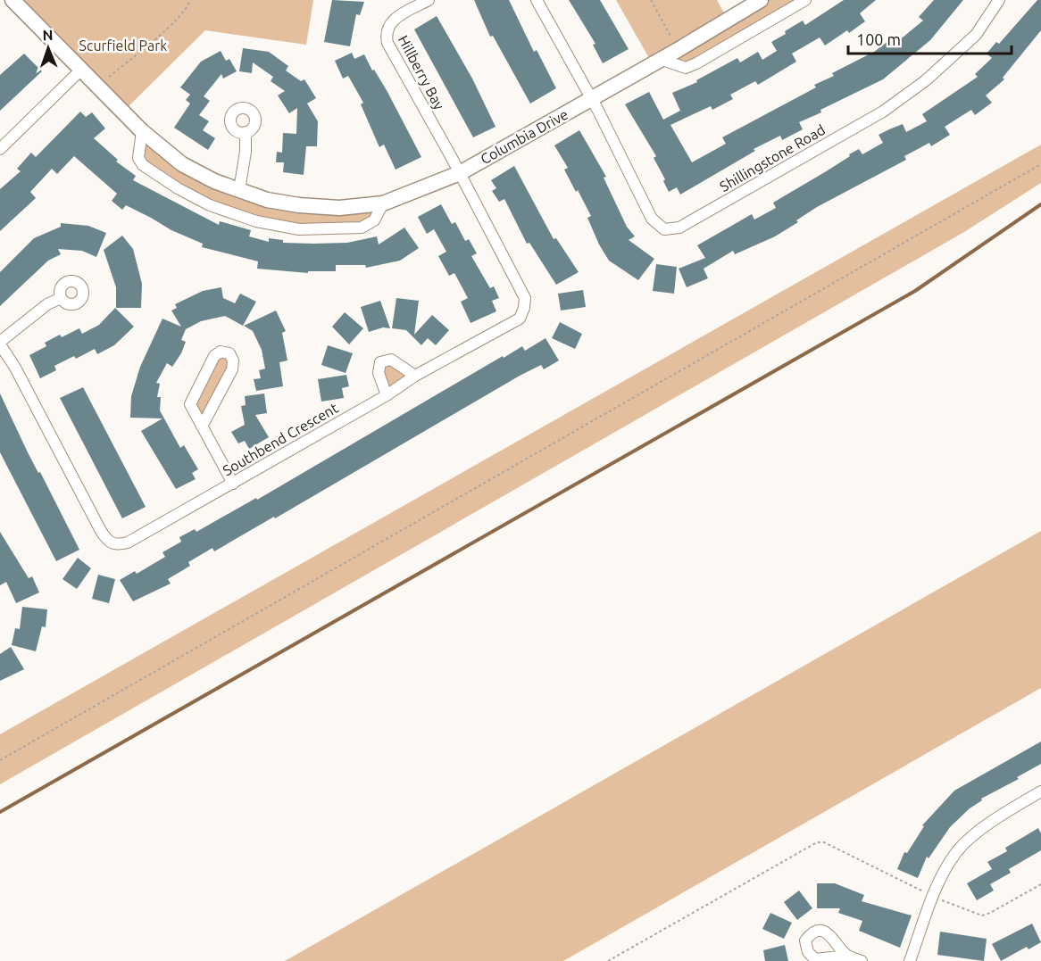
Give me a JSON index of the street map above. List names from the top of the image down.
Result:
{
  "streets": {
    "street": [
      "Hillberry Bay",
      "Columbia Drive",
      "Shillingstone Road",
      "Southbend Crescent"
    ]
  },
  "crossings": [
    ["Hillberry Bay", "Columbia Drive"],
    ["Hillberry Bay", "Southbend Crescent"],
    ["Columbia Drive", "Shillingstone Road"],
    ["Columbia Drive", "Southbend Crescent"]
  ],
  "parks": ["Scurfield Park"],
  "scale_bar": "100 m",
  "north": "top"
}
